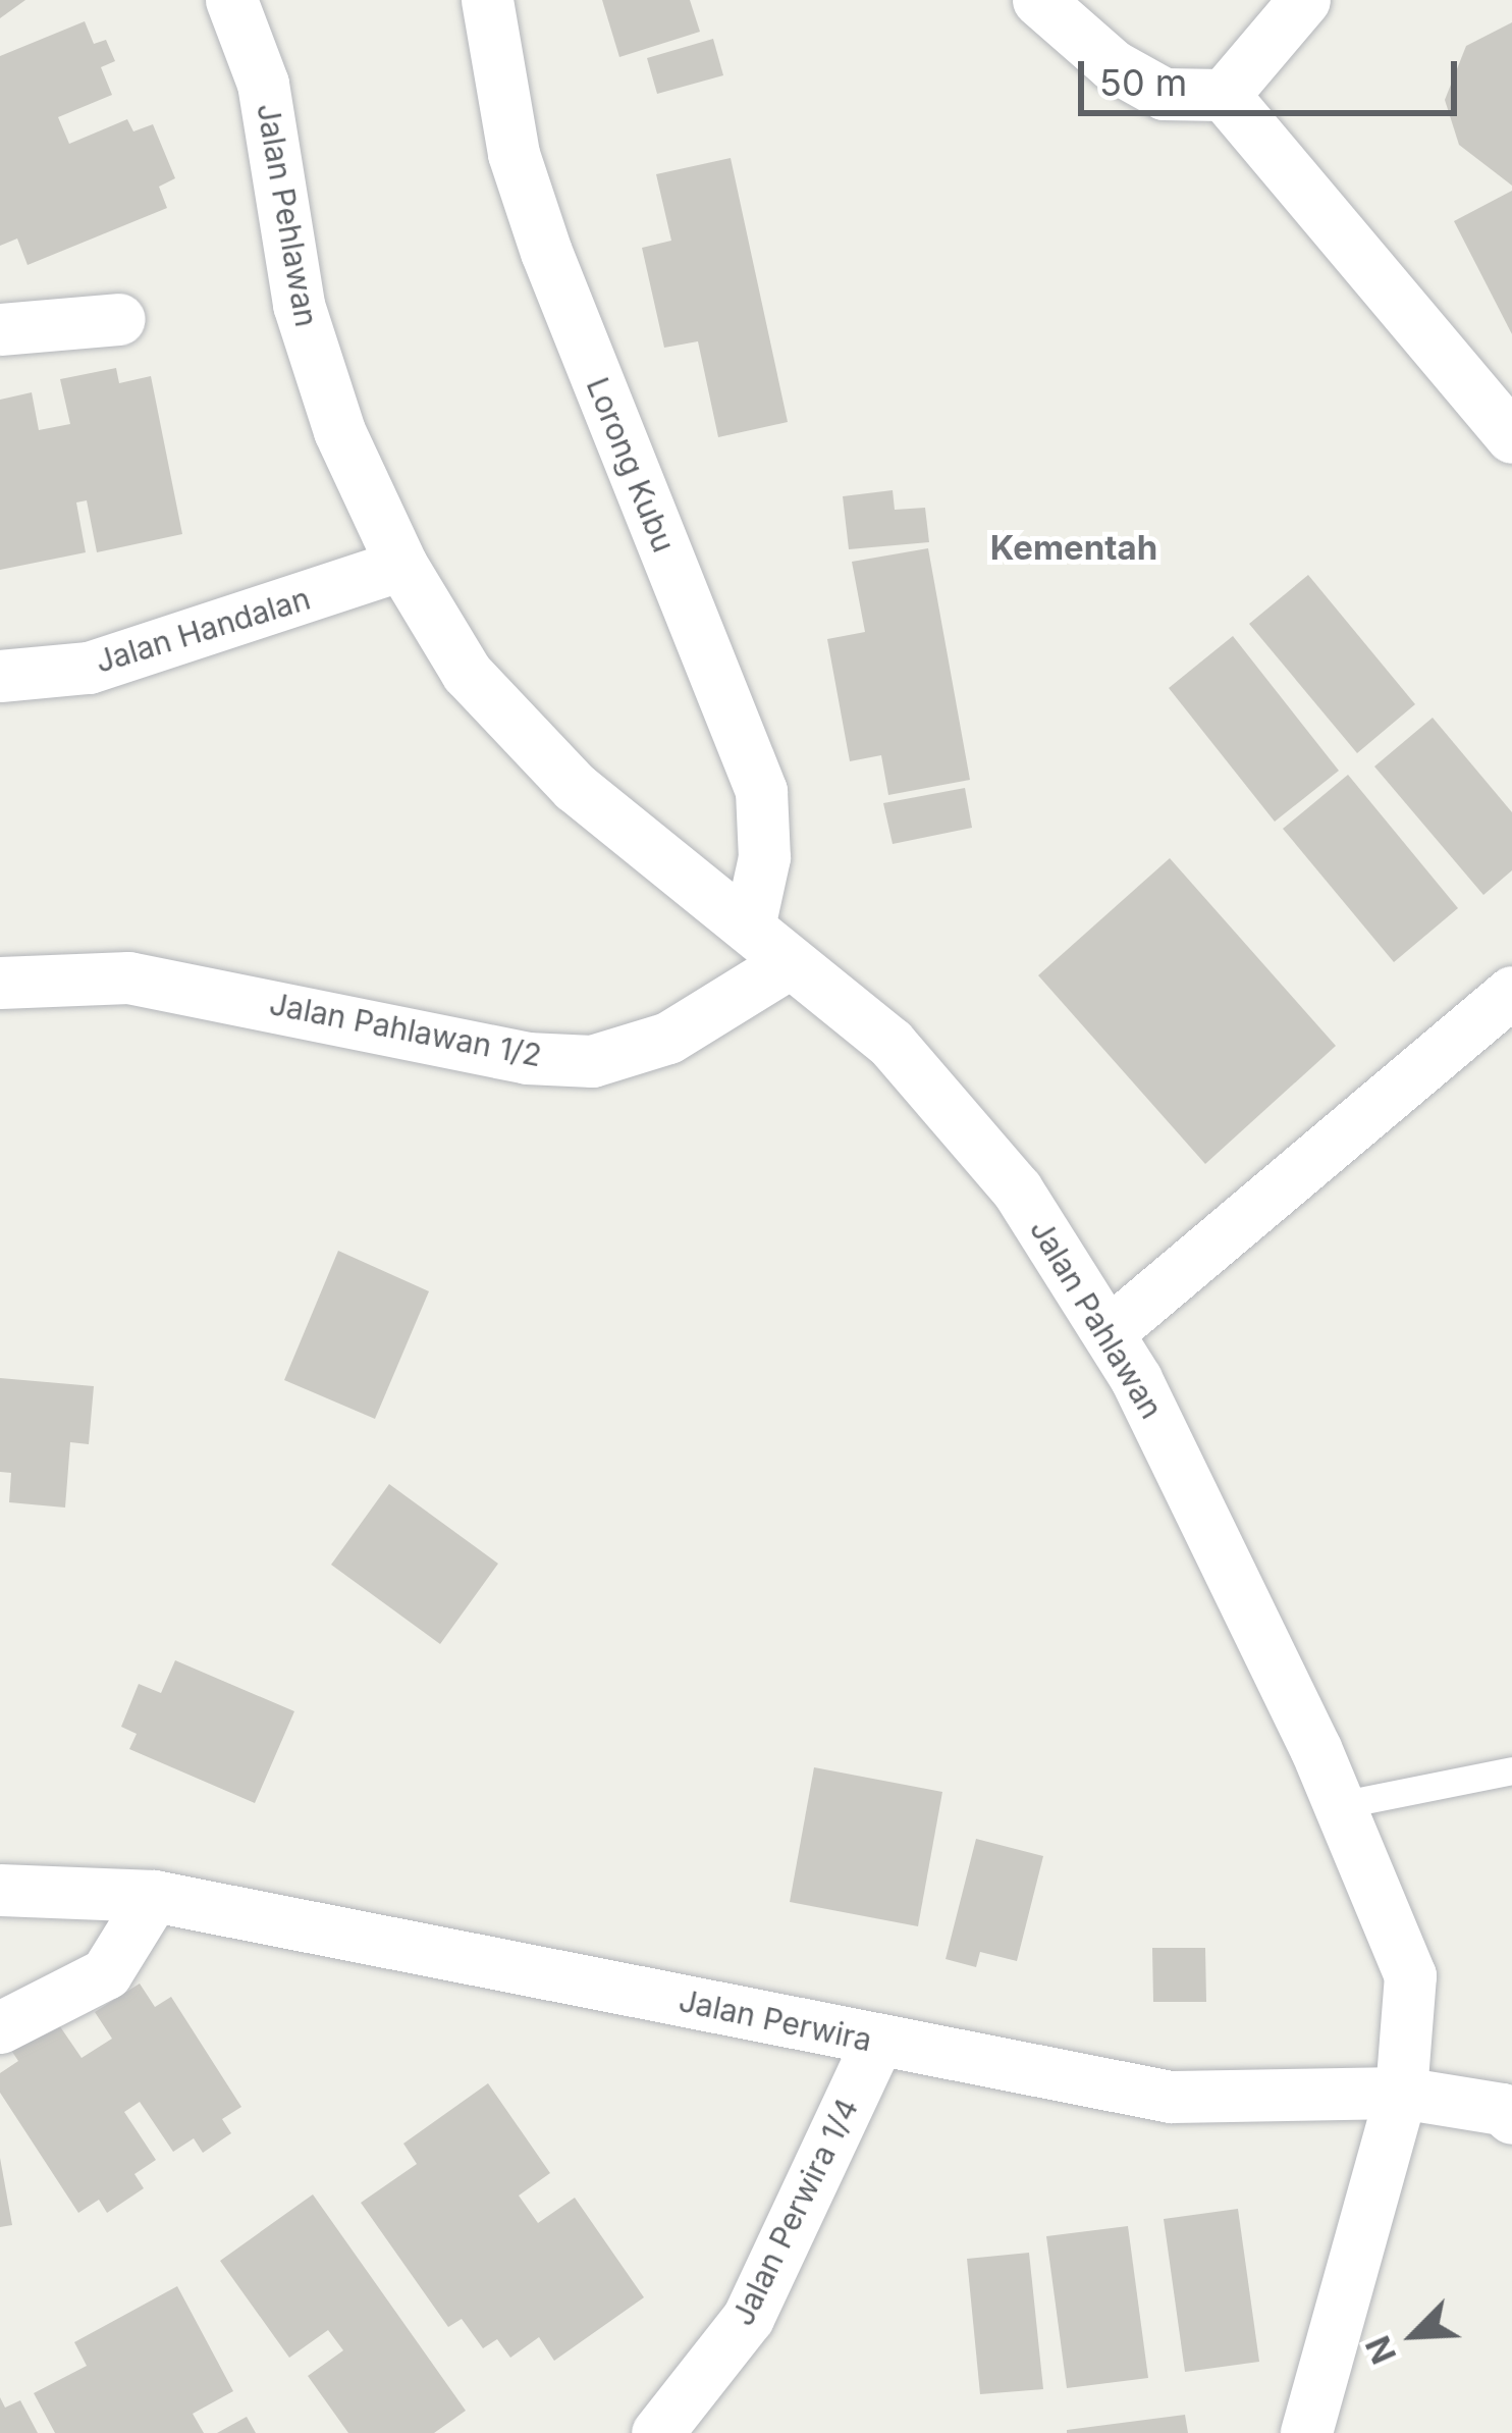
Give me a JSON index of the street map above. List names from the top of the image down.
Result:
{
  "streets": {
    "street": [
      "Jalan Pehlawan",
      "Lorong Kubu",
      "Jalan Handalan",
      "Jalan Pahlawan 1/2",
      "Jalan Pahlawan",
      "Jalan Perwira",
      "Jalan Perwira 1/4"
    ]
  },
  "crossings": [
    ["Jalan Pehlawan", "Jalan Handalan"],
    ["Jalan Pehlawan", "Jalan Pahlawan"],
    ["Lorong Kubu", "Jalan Pahlawan"],
    ["Jalan Handalan", "Jalan Pahlawan"],
    ["Jalan Pahlawan 1/2", "Jalan Pahlawan"],
    ["Jalan Pahlawan", "Jalan Perwira"],
    ["Jalan Perwira", "Jalan Perwira 1/4"]
  ],
  "districts": ["Kementah"],
  "scale_bar": "50 m",
  "north": "bottom left"
}
